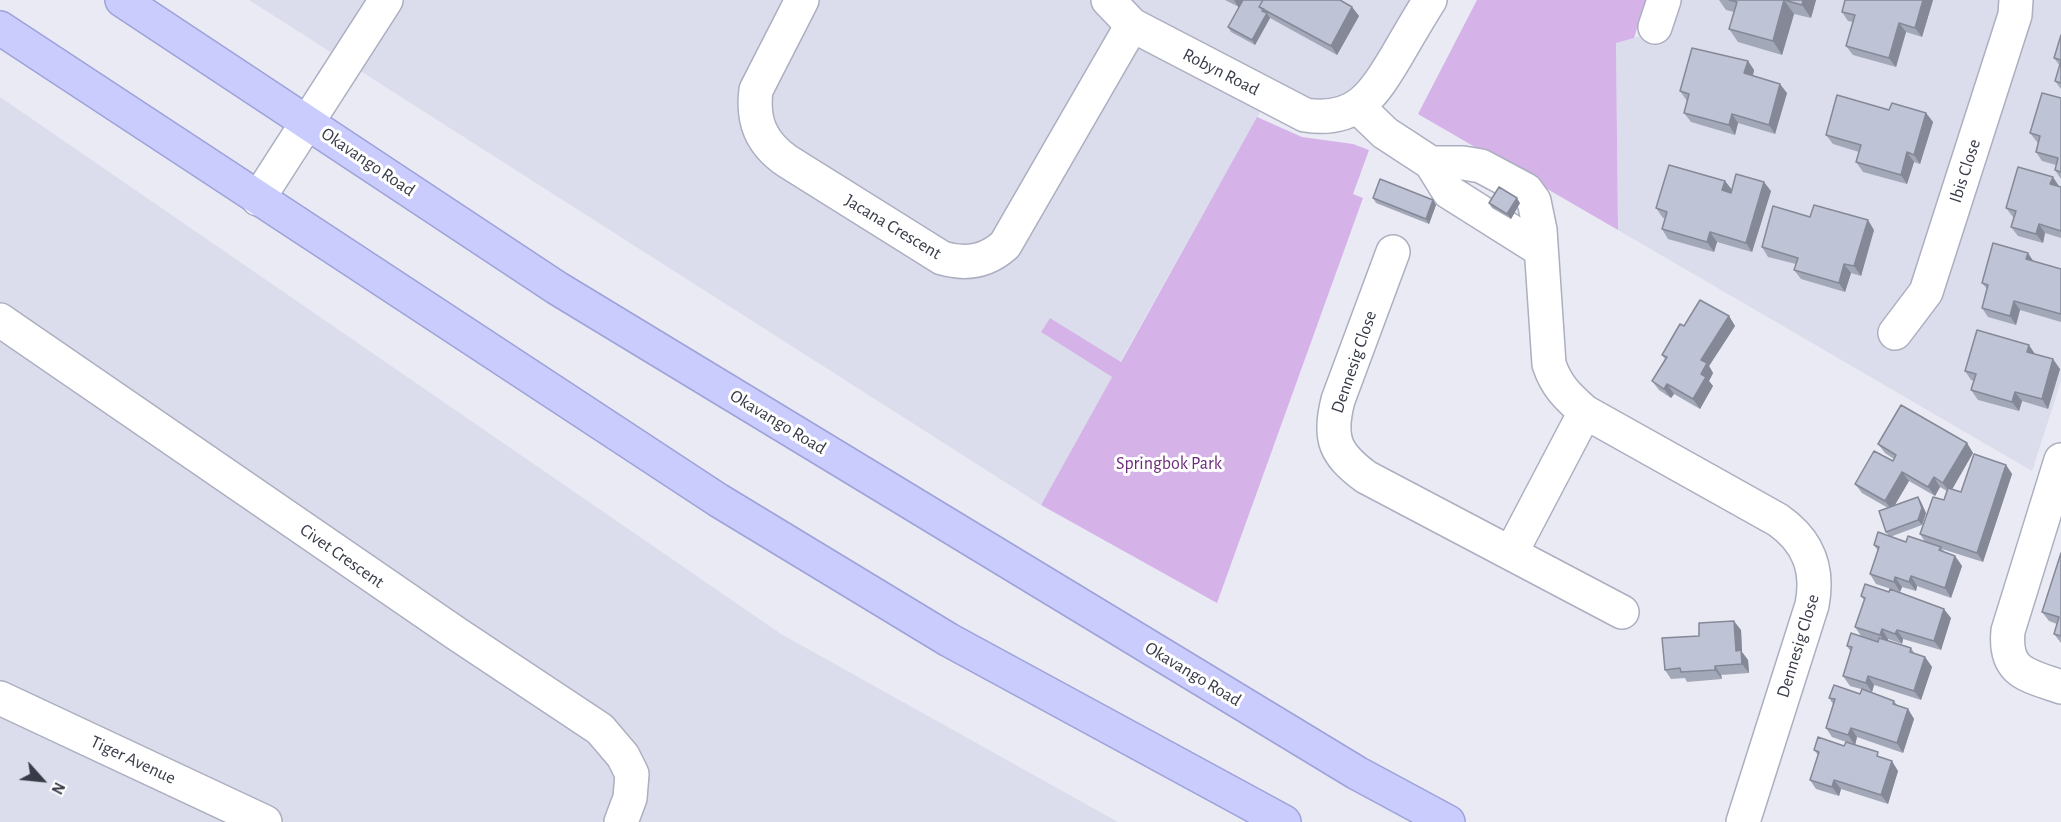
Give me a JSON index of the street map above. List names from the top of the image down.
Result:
{
  "streets": {
    "main road": ["Okavango Road"],
    "street": [
      "Robyn Road",
      "Ibis Close",
      "Jacana Crescent",
      "Dennesig Close",
      "Civet Crescent",
      "Tiger Avenue"
    ]
  },
  "crossings": [
    ["Robyn Road", "Jacana Crescent"]
  ],
  "parks": ["Springbok Park"],
  "north": "bottom right"
}
